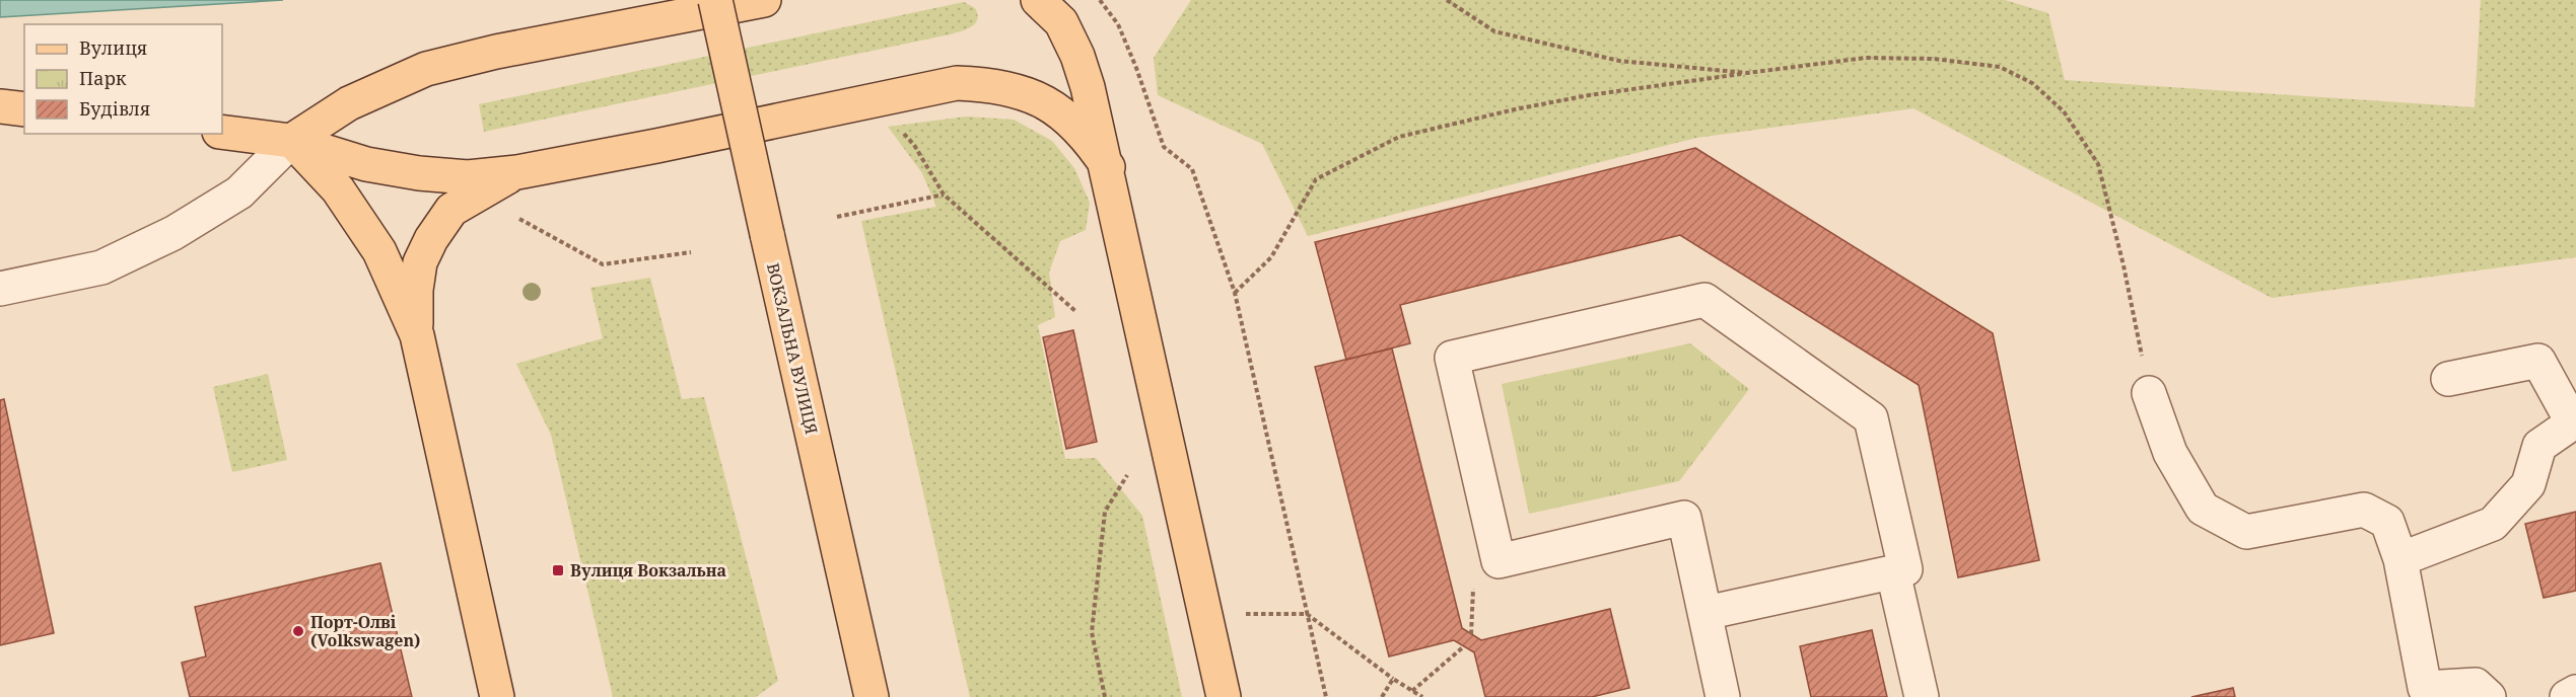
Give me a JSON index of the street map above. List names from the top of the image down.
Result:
{
  "streets": {
    "main road": ["ВОКЗАЛЬНА ВУЛИЦЯ"]
  },
  "places": {
    "transit": ["Вулиця Вокзальна"],
    "other": ["Порт-Олві (Volkswagen)"]
  },
  "legend": ["Вулиця", "Парк", "Будівля"]
}
